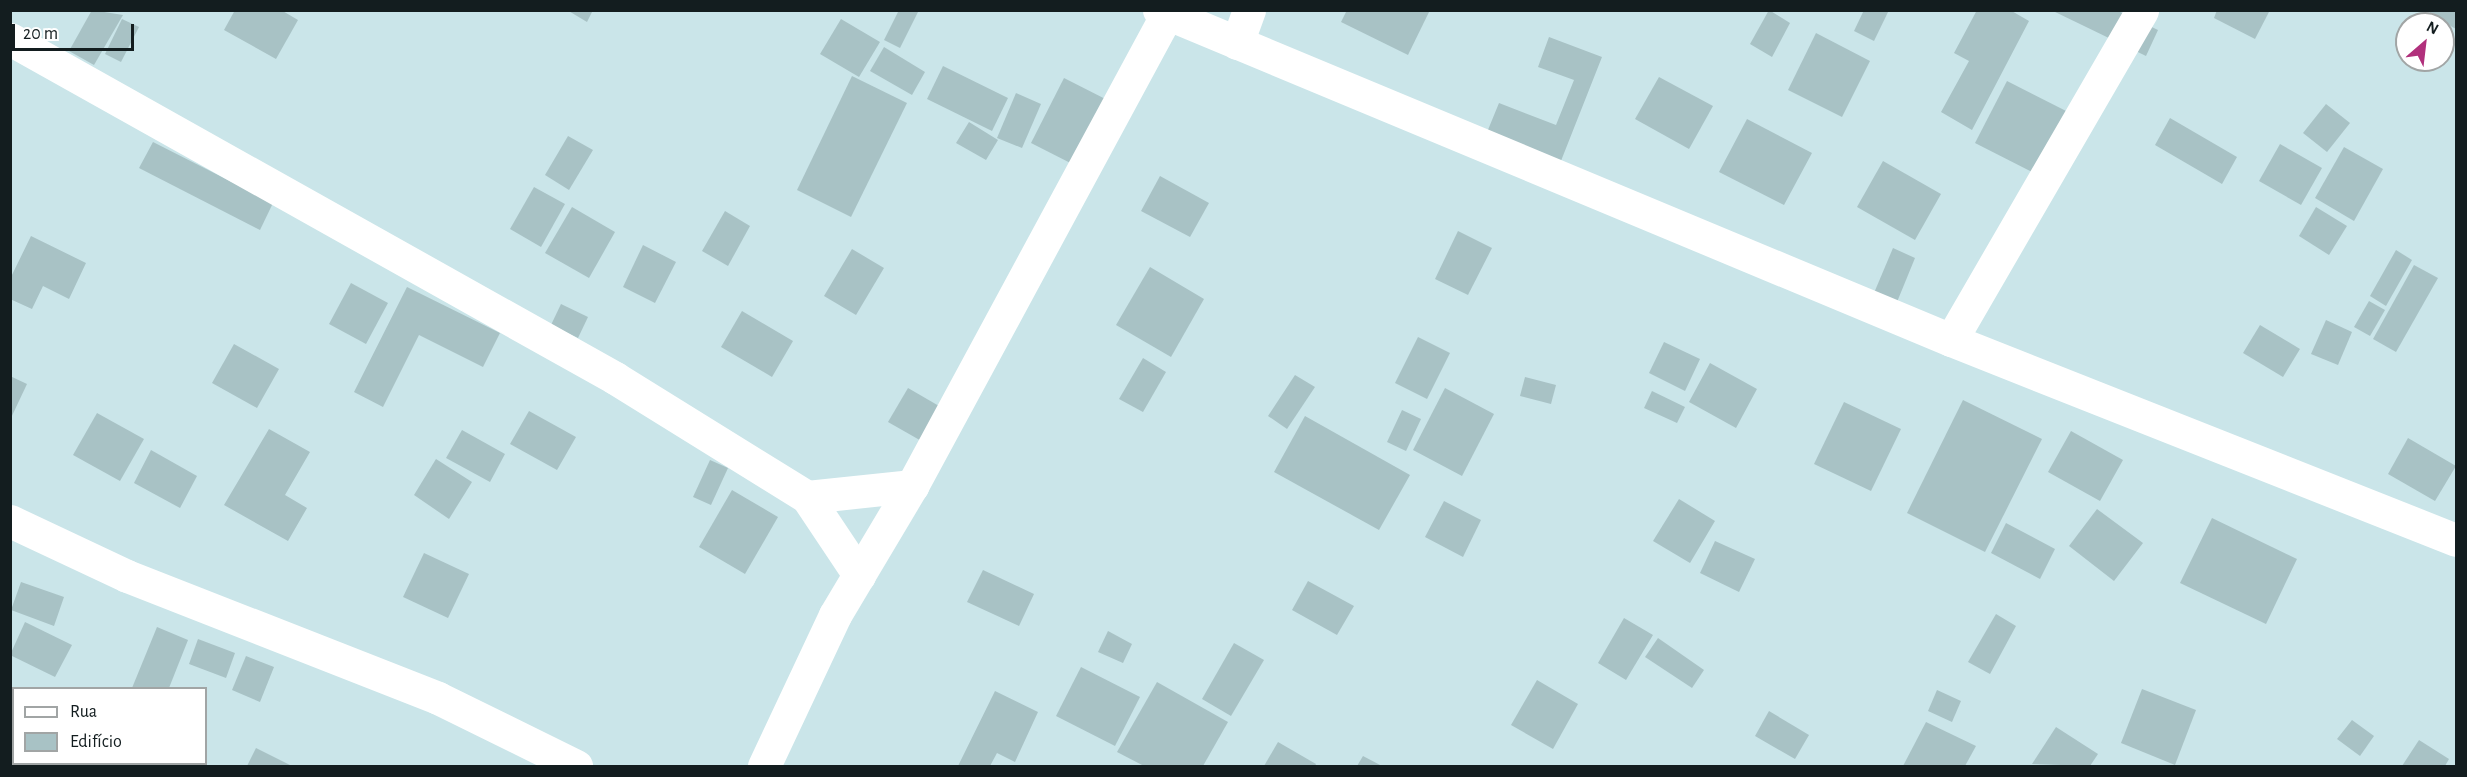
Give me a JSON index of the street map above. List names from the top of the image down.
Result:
{
  "legend": ["Rua", "Edifício"],
  "scale_bar": "20 m",
  "north": "top right"
}
